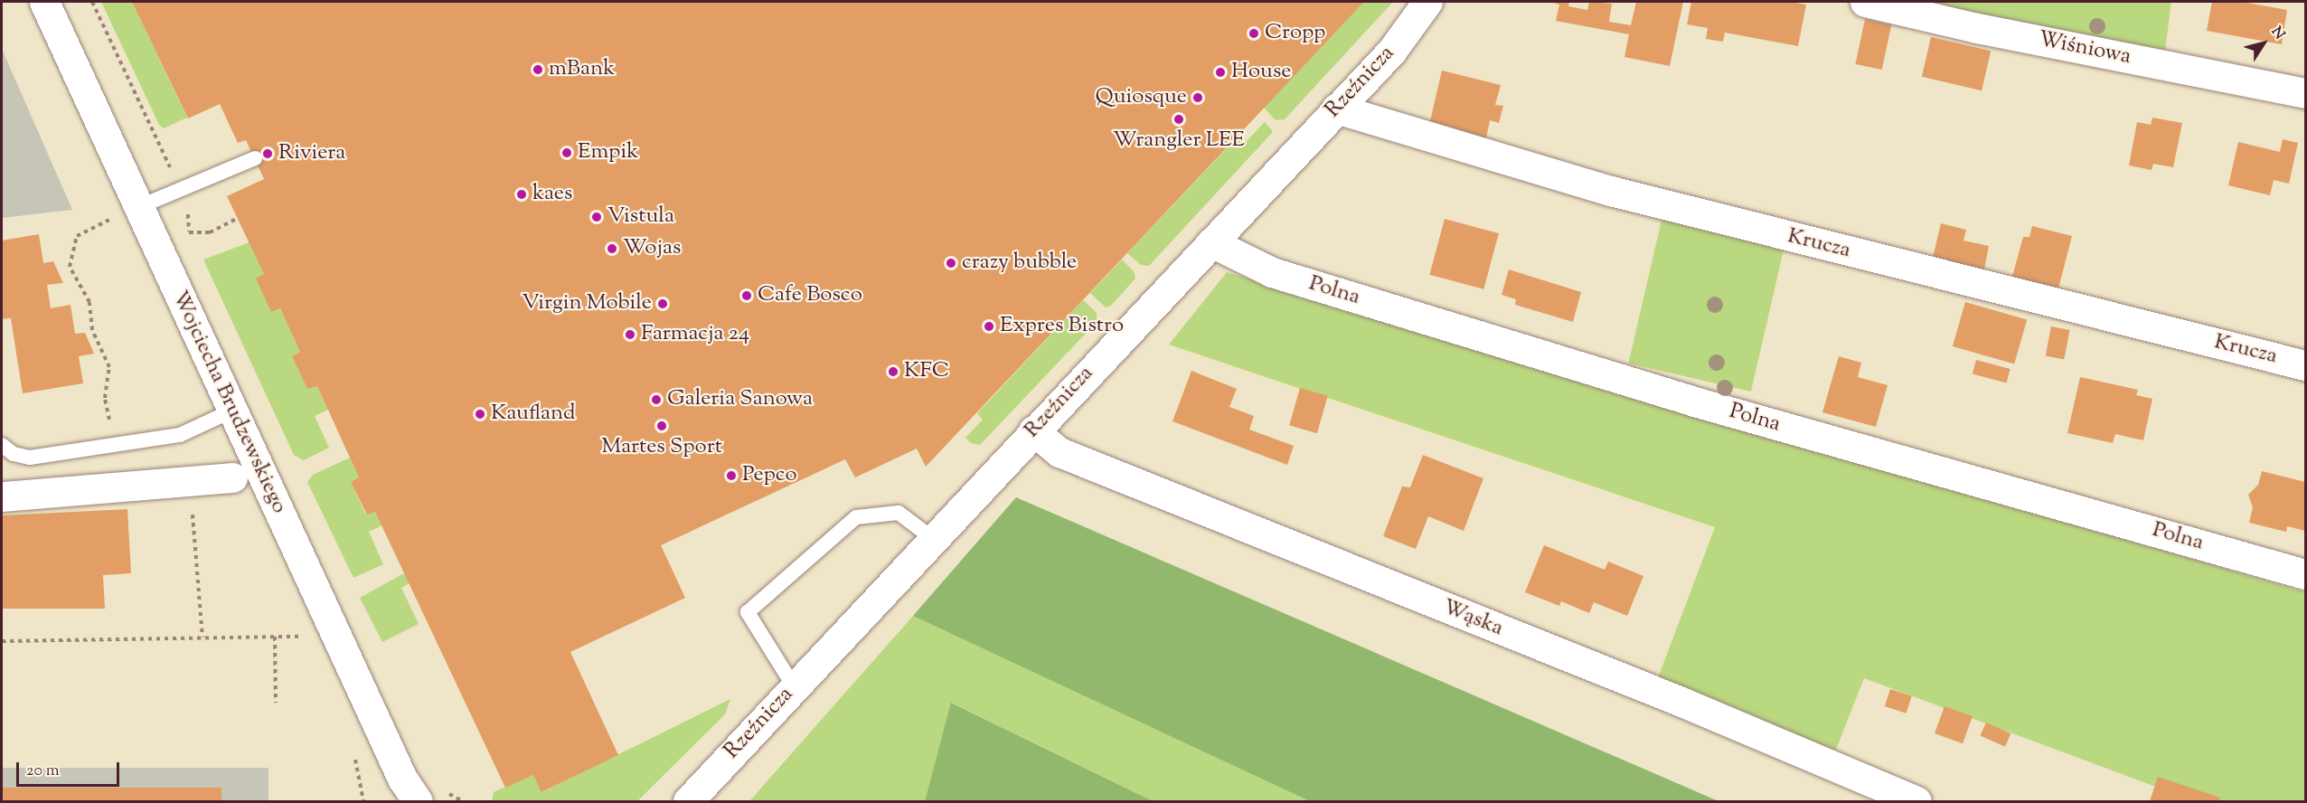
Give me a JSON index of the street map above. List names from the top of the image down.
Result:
{
  "streets": {
    "street": [
      "Wiśniowa",
      "Rzeźnicza",
      "Krucza",
      "Polna",
      "Wojciecha Brudzewskiego",
      "Wąska"
    ]
  },
  "crossings": [
    ["Rzeźnicza", "Krucza"],
    ["Rzeźnicza", "Polna"],
    ["Rzeźnicza", "Wąska"]
  ],
  "places": [
    "Cropp",
    "mBank",
    "House",
    "Quiosque",
    "Wrangler LEE",
    "Empik",
    "Riviera",
    "kaes",
    "Vistula",
    "Wojas",
    "crazy bubble",
    "Cafe Bosco",
    "Virgin Mobile",
    "Expres Bistro",
    "Farmacja 24",
    "KFC",
    "Galeria Sanowa",
    "Kaufland",
    "Martes Sport",
    "Pepco"
  ],
  "scale_bar": "20 m",
  "north": "top right"
}
